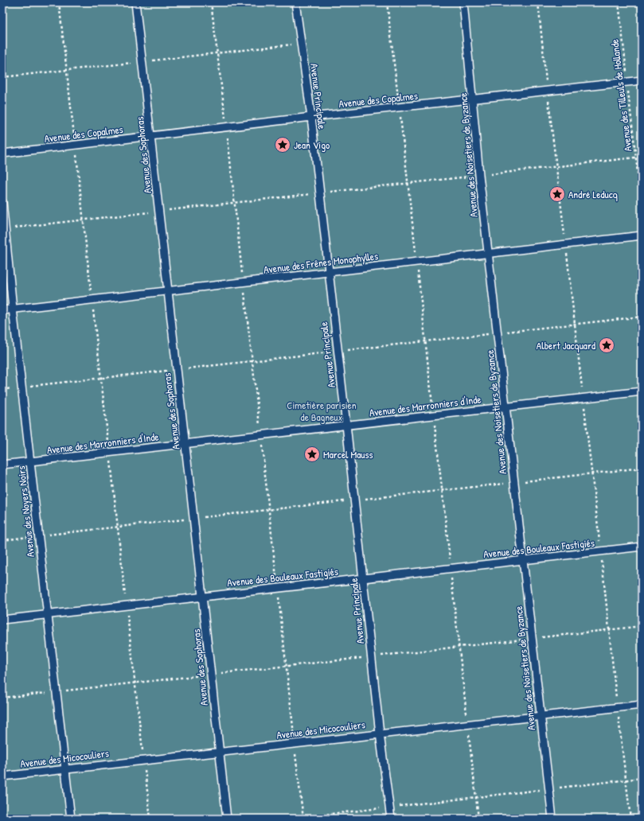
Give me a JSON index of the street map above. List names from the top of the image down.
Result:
{
  "streets": {
    "lane": [
      "Avenue Principale",
      "Avenue des Copalmes",
      "Avenue des Sophoras",
      "Avenue des Noisetiers de Byzance",
      "Avenue des Frênes Monophylles",
      "Avenue des Marronniers d'Inde",
      "Avenue des Noyers Noirs",
      "Avenue des Bouleaux Fastigiés",
      "Avenue des Micocouliers"
    ],
    "path": ["Avenue des Tilleuls de Hollande"]
  },
  "crossings": [
    ["Avenue des Tilleuls de Hollande", "Avenue des Copalmes"],
    ["Avenue Principale", "Avenue des Copalmes"],
    ["Avenue Principale", "Avenue des Frênes Monophylles"],
    ["Avenue Principale", "Avenue des Marronniers d'Inde"],
    ["Avenue Principale", "Avenue des Bouleaux Fastigiés"],
    ["Avenue Principale", "Avenue des Micocouliers"],
    ["Avenue des Copalmes", "Avenue des Sophoras"],
    ["Avenue des Copalmes", "Avenue des Noisetiers de Byzance"],
    ["Avenue des Sophoras", "Avenue des Frênes Monophylles"],
    ["Avenue des Sophoras", "Avenue des Marronniers d'Inde"],
    ["Avenue des Sophoras", "Avenue des Bouleaux Fastigiés"],
    ["Avenue des Sophoras", "Avenue des Micocouliers"],
    ["Avenue des Noisetiers de Byzance", "Avenue des Frênes Monophylles"],
    ["Avenue des Noisetiers de Byzance", "Avenue des Marronniers d'Inde"],
    ["Avenue des Noisetiers de Byzance", "Avenue des Bouleaux Fastigiés"],
    ["Avenue des Noisetiers de Byzance", "Avenue des Micocouliers"],
    ["Avenue des Frênes Monophylles", "Avenue des Noyers Noirs"],
    ["Avenue des Marronniers d'Inde", "Avenue des Noyers Noirs"],
    ["Avenue des Noyers Noirs", "Avenue des Bouleaux Fastigiés"],
    ["Avenue des Noyers Noirs", "Avenue des Micocouliers"]
  ],
  "parks": ["Cimetière parisien de Bagneux"],
  "places": {
    "place": [
      "Jean Vigo",
      "André Leducq",
      "Albert Jacquard",
      "Marcel Mauss"
    ]
  }
}
